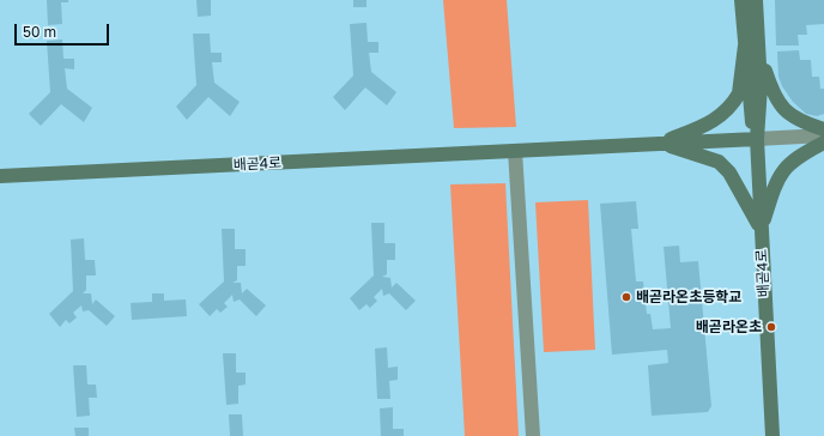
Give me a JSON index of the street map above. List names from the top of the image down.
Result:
{
  "streets": {
    "main road": ["배곧4로"]
  },
  "places": ["배곧라온초등학교", "배곧라온초"],
  "scale_bar": "50 m"
}
